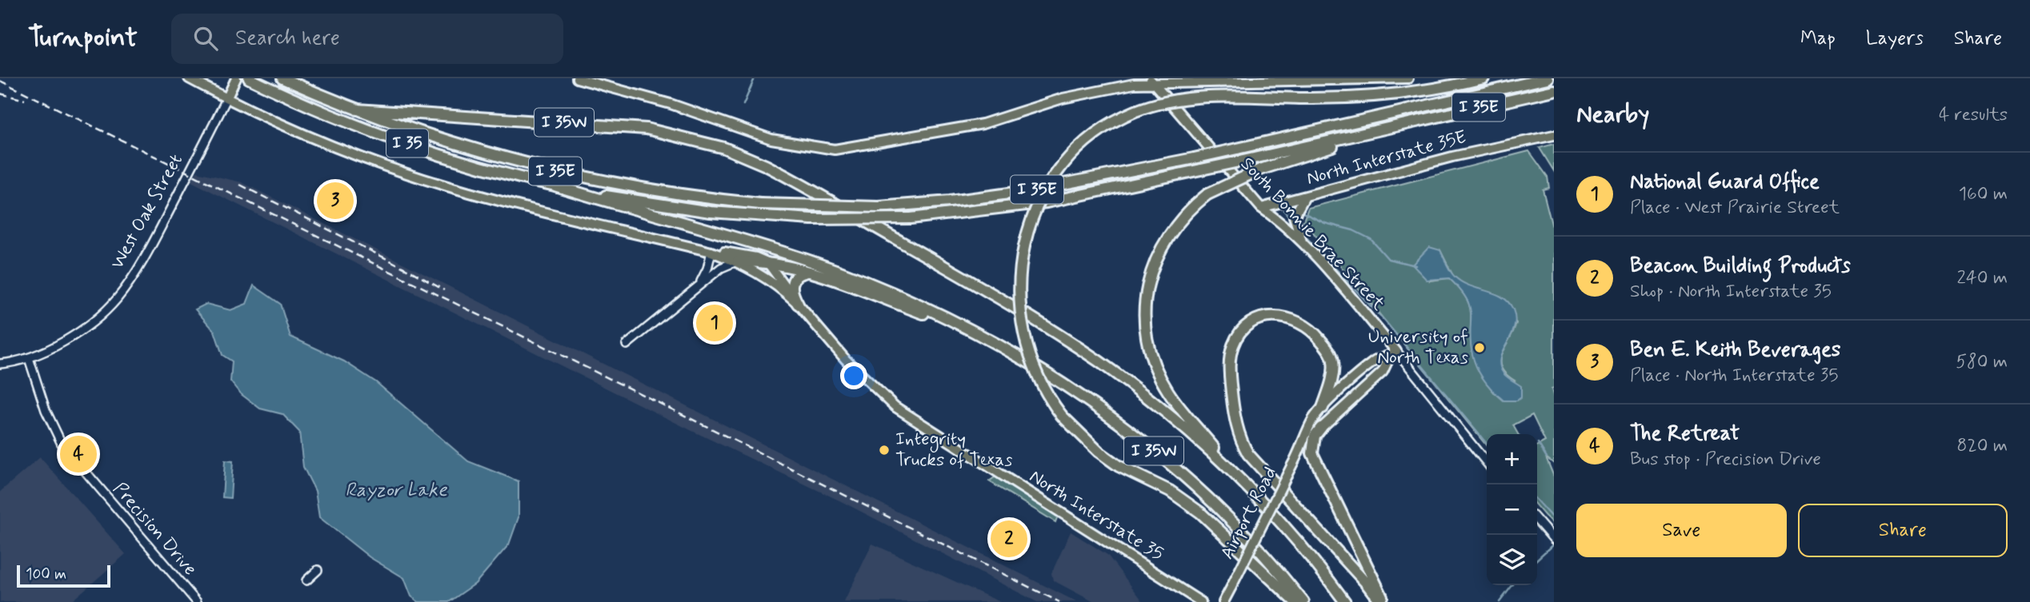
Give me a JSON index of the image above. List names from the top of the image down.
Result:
{
  "streets": {
    "highway": ["I 35E", "I 35W", "I 35"],
    "main road": [
      "North Interstate 35E",
      "West Oak Street",
      "South Bonnie Brae Street",
      "Airport Road",
      "North Interstate 35"
    ],
    "street": ["Precision Drive"]
  },
  "crossings": [
    ["I 35E", "I 35W"],
    ["I 35E", "I 35"],
    ["I 35W", "I 35"],
    ["North Interstate 35E", "South Bonnie Brae Street"],
    ["West Oak Street", "North Interstate 35"],
    ["West Oak Street", "Precision Drive"],
    ["South Bonnie Brae Street", "Airport Road"]
  ],
  "water": ["Rayzor Lake"],
  "places": ["University of North Texas", "Integrity Trucks of Texas"],
  "scale_bar": "100 m",
  "page": {
    "header": "Turnpoint",
    "search": "Search here",
    "nav": ["Map", "Layers", "Share"],
    "heading": ["Nearby", "4 results"],
    "list": [
      {
        "mark": "1",
        "name": "National Guard Office",
        "note": "Place · West Prairie Street",
        "value": "160 m"
      },
      {
        "mark": "2",
        "name": "Beacon Building Products",
        "note": "Shop · North Interstate 35",
        "value": "240 m"
      },
      {
        "mark": "3",
        "name": "Ben E. Keith Beverages",
        "note": "Place · North Interstate 35",
        "value": "580 m"
      },
      {
        "mark": "4",
        "name": "The Retreat",
        "note": "Bus stop · Precision Drive",
        "value": "820 m"
      }
    ],
    "pins": [
      "3",
      "1",
      "4",
      "2"
    ],
    "map_buttons": ["+", "−"],
    "buttons": ["Save", "Share"],
    "scale": "100 m"
  }
}
